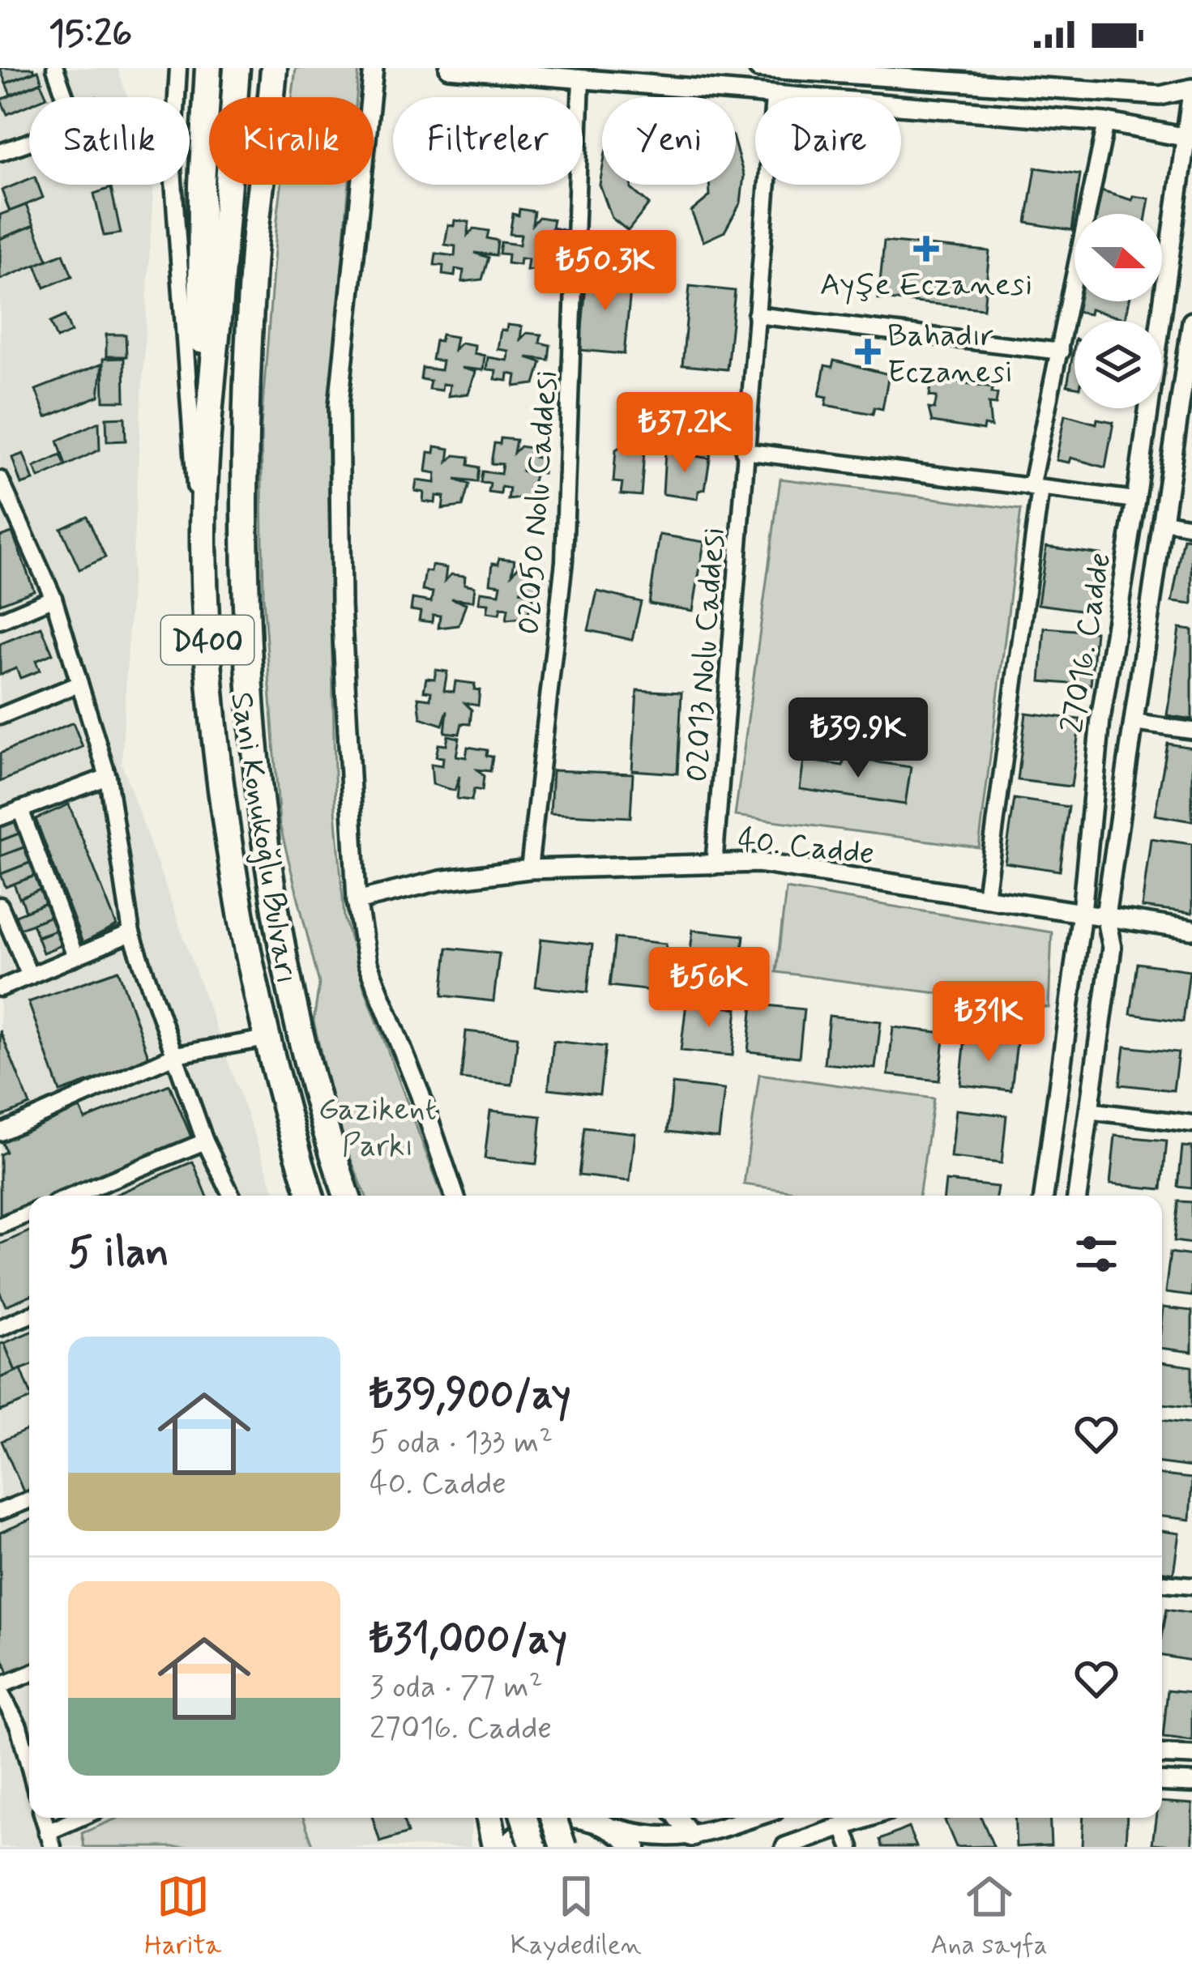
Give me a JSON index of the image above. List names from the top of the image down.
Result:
{
  "streets": {
    "highway": ["D400", "Sani Konukoğlu Bulvarı"],
    "street": [
      "02050 Nolu Caddesi",
      "27016. Cadde",
      "02013 Nolu Caddesi",
      "40. Cadde"
    ]
  },
  "crossings": [
    ["02050 Nolu Caddesi", "40. Cadde"],
    ["27016. Cadde", "40. Cadde"],
    ["02013 Nolu Caddesi", "40. Cadde"]
  ],
  "parks": ["Gazikent Parkı"],
  "places": {
    "health": ["Ayşe Eczanesi", "Bahadır Eczanesi"]
  },
  "north": "right",
  "page": {
    "status": "15:26",
    "chip": [
      "Satılık",
      "Kiralık",
      "Filtreler",
      "Yeni",
      "Daire"
    ],
    "price": [
      "₺50.3K",
      "₺37.2K",
      "₺39.9K",
      "₺56K",
      "₺31K"
    ],
    "heading": "5 ilan",
    "list": [
      {
        "name": "₺39,900/ay",
        "note": "5 oda · 133 m² · 40. Cadde"
      },
      {
        "name": "₺31,000/ay",
        "note": "3 oda · 77 m² · 27016. Cadde"
      }
    ],
    "tabs": ["Harita", "Kaydedilen", "Ana sayfa"]
  }
}
